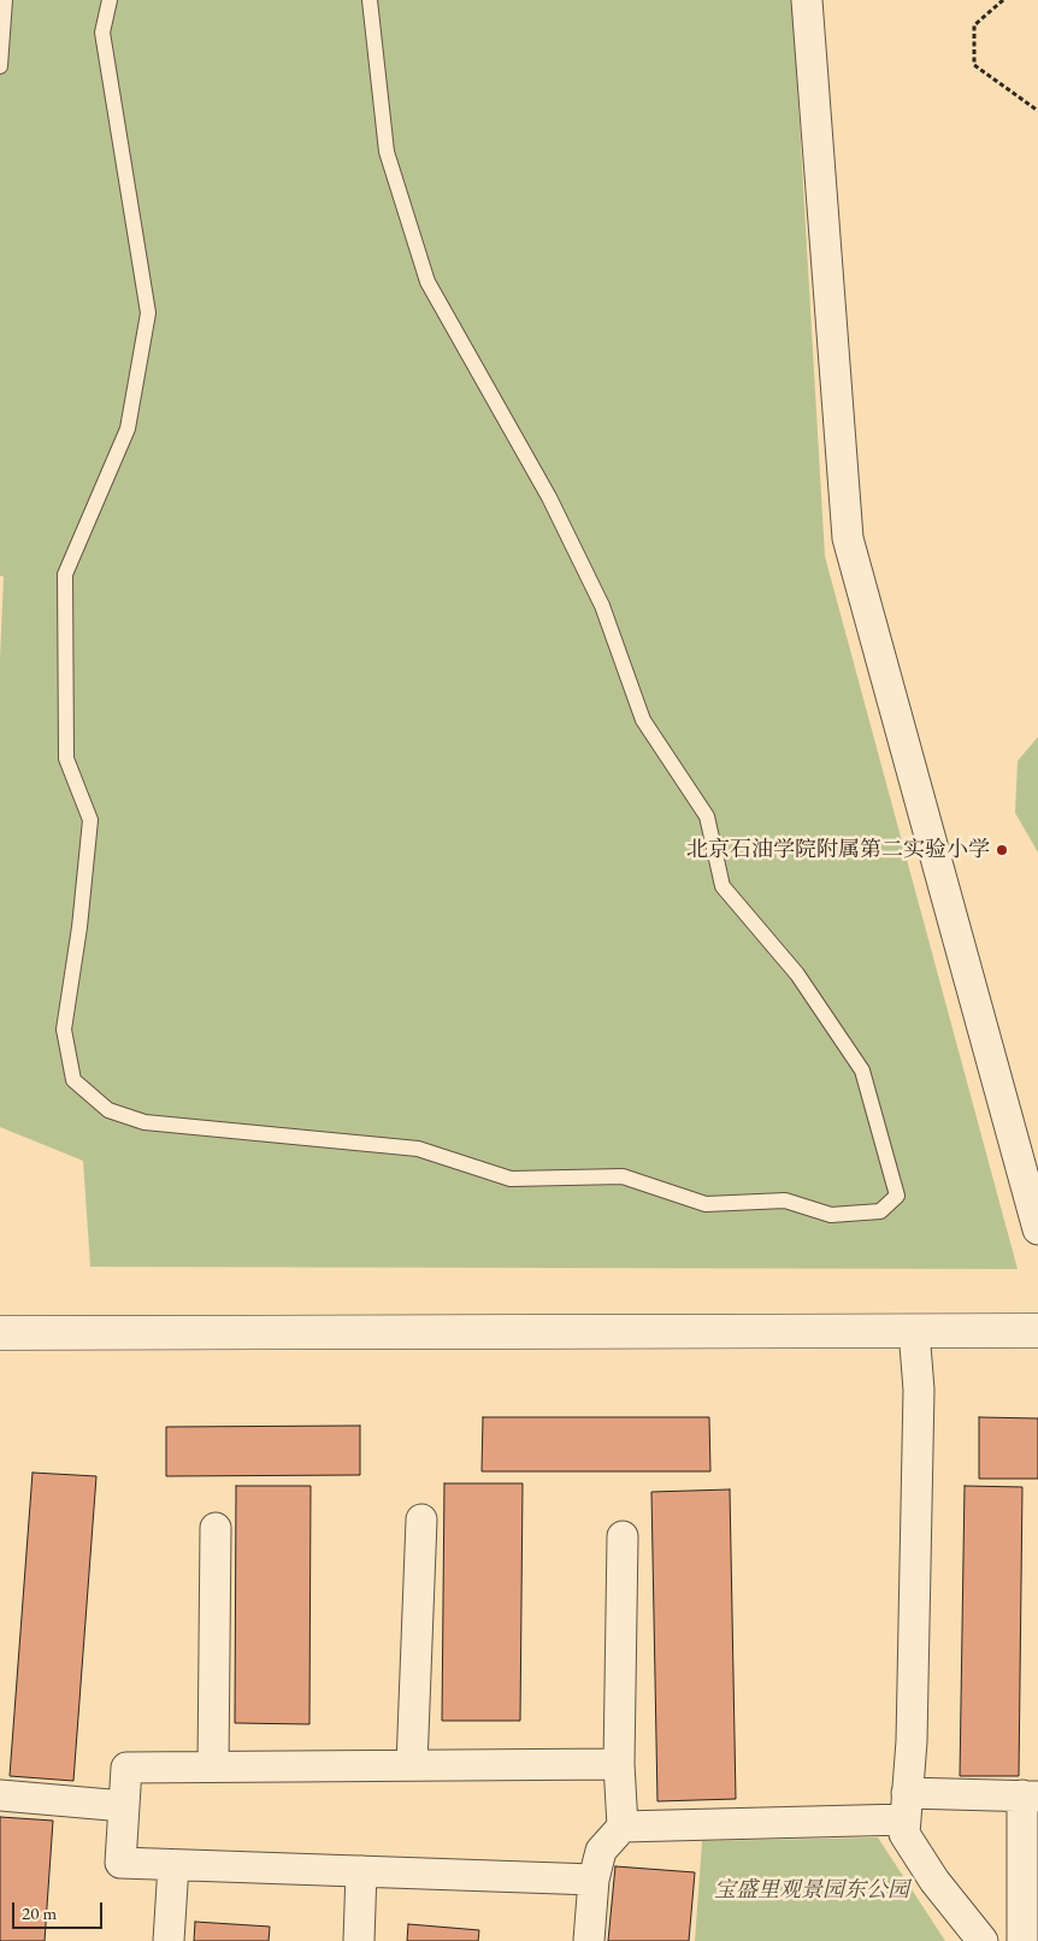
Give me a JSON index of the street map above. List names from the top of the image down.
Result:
{
  "parks": ["宝盛里观景园东公园"],
  "places": ["北京石油学院附属第二实验小学"],
  "scale_bar": "20 m"
}
